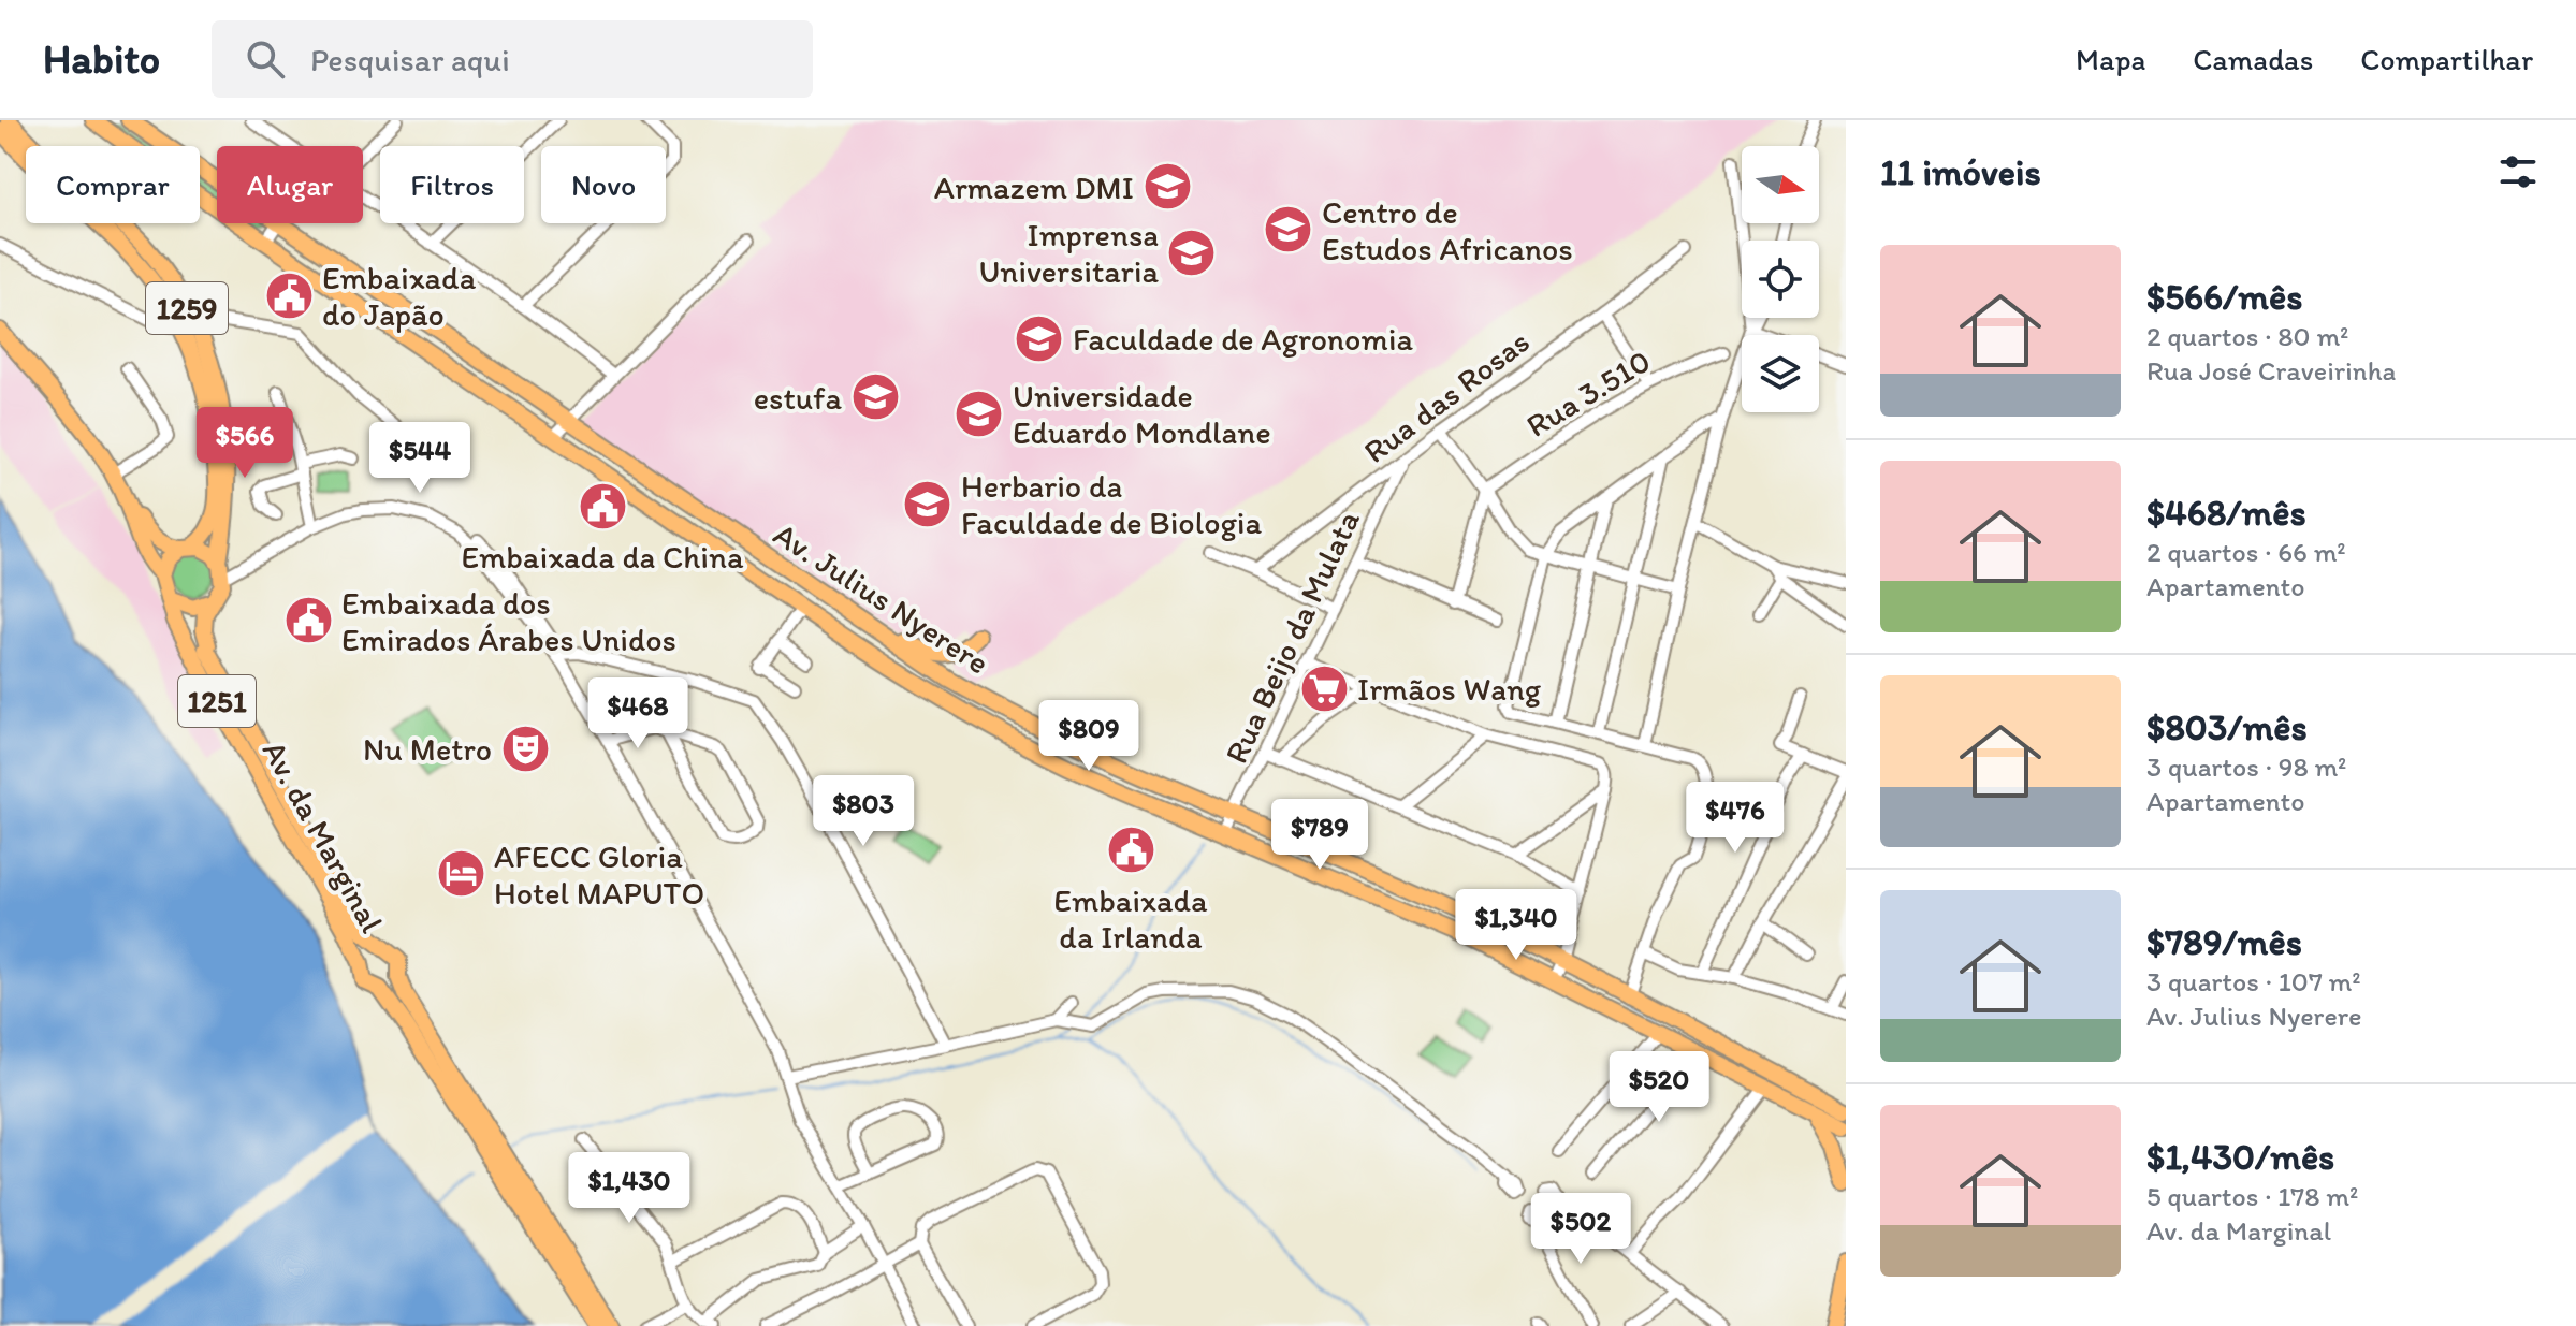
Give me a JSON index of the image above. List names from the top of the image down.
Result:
{
  "streets": {
    "main road": [
      "1259",
      "Av. Julius Nyerere",
      "1251",
      "Av. da Marginal"
    ],
    "street": ["Rua 3.510", "Rua das Rosas", "Rua Beijo da Mulata"]
  },
  "crossings": [
    ["1259", "Av. da Marginal"],
    ["Rua das Rosas", "Rua Beijo da Mulata"],
    ["Av. Julius Nyerere", "Rua Beijo da Mulata"]
  ],
  "places": {
    "school or university": [
      "Armazem DMI",
      "Centro de Estudos Africanos",
      "Imprensa Universitaria",
      "Faculdade de Agronomia",
      "estufa",
      "Universidade Eduardo Mondlane",
      "Herbario da Faculdade de Biologia"
    ],
    "public building": [
      "Embaixada do Japão",
      "Embaixada da China",
      "Embaixada dos Emirados Árabes Unidos",
      "Embaixada da Irlanda"
    ],
    "supermarket": ["Irmãos Wang"],
    "theatre": ["Nu Metro"],
    "hotel": ["AFECC Gloria Hotel MAPUTO"]
  },
  "north": "right",
  "page": {
    "header": "Habito",
    "search": "Pesquisar aqui",
    "nav": ["Mapa", "Camadas", "Compartilhar"],
    "heading": "11 imóveis",
    "chip": [
      "Comprar",
      "Alugar",
      "Filtros",
      "Novo"
    ],
    "list": [
      {
        "name": "$566/mês",
        "note": "2 quartos · 80 m² · Rua José Craveirinha"
      },
      {
        "name": "$468/mês",
        "note": "2 quartos · 66 m² · Apartamento"
      },
      {
        "name": "$803/mês",
        "note": "3 quartos · 98 m² · Apartamento"
      },
      {
        "name": "$789/mês",
        "note": "3 quartos · 107 m² · Av. Julius Nyerere"
      },
      {
        "name": "$1,430/mês",
        "note": "5 quartos · 178 m² · Av. da Marginal"
      }
    ],
    "price": [
      "$566",
      "$544",
      "$468",
      "$809",
      "$803",
      "$476",
      "$789",
      "$1,340",
      "$520",
      "$1,430",
      "$502"
    ]
  }
}
